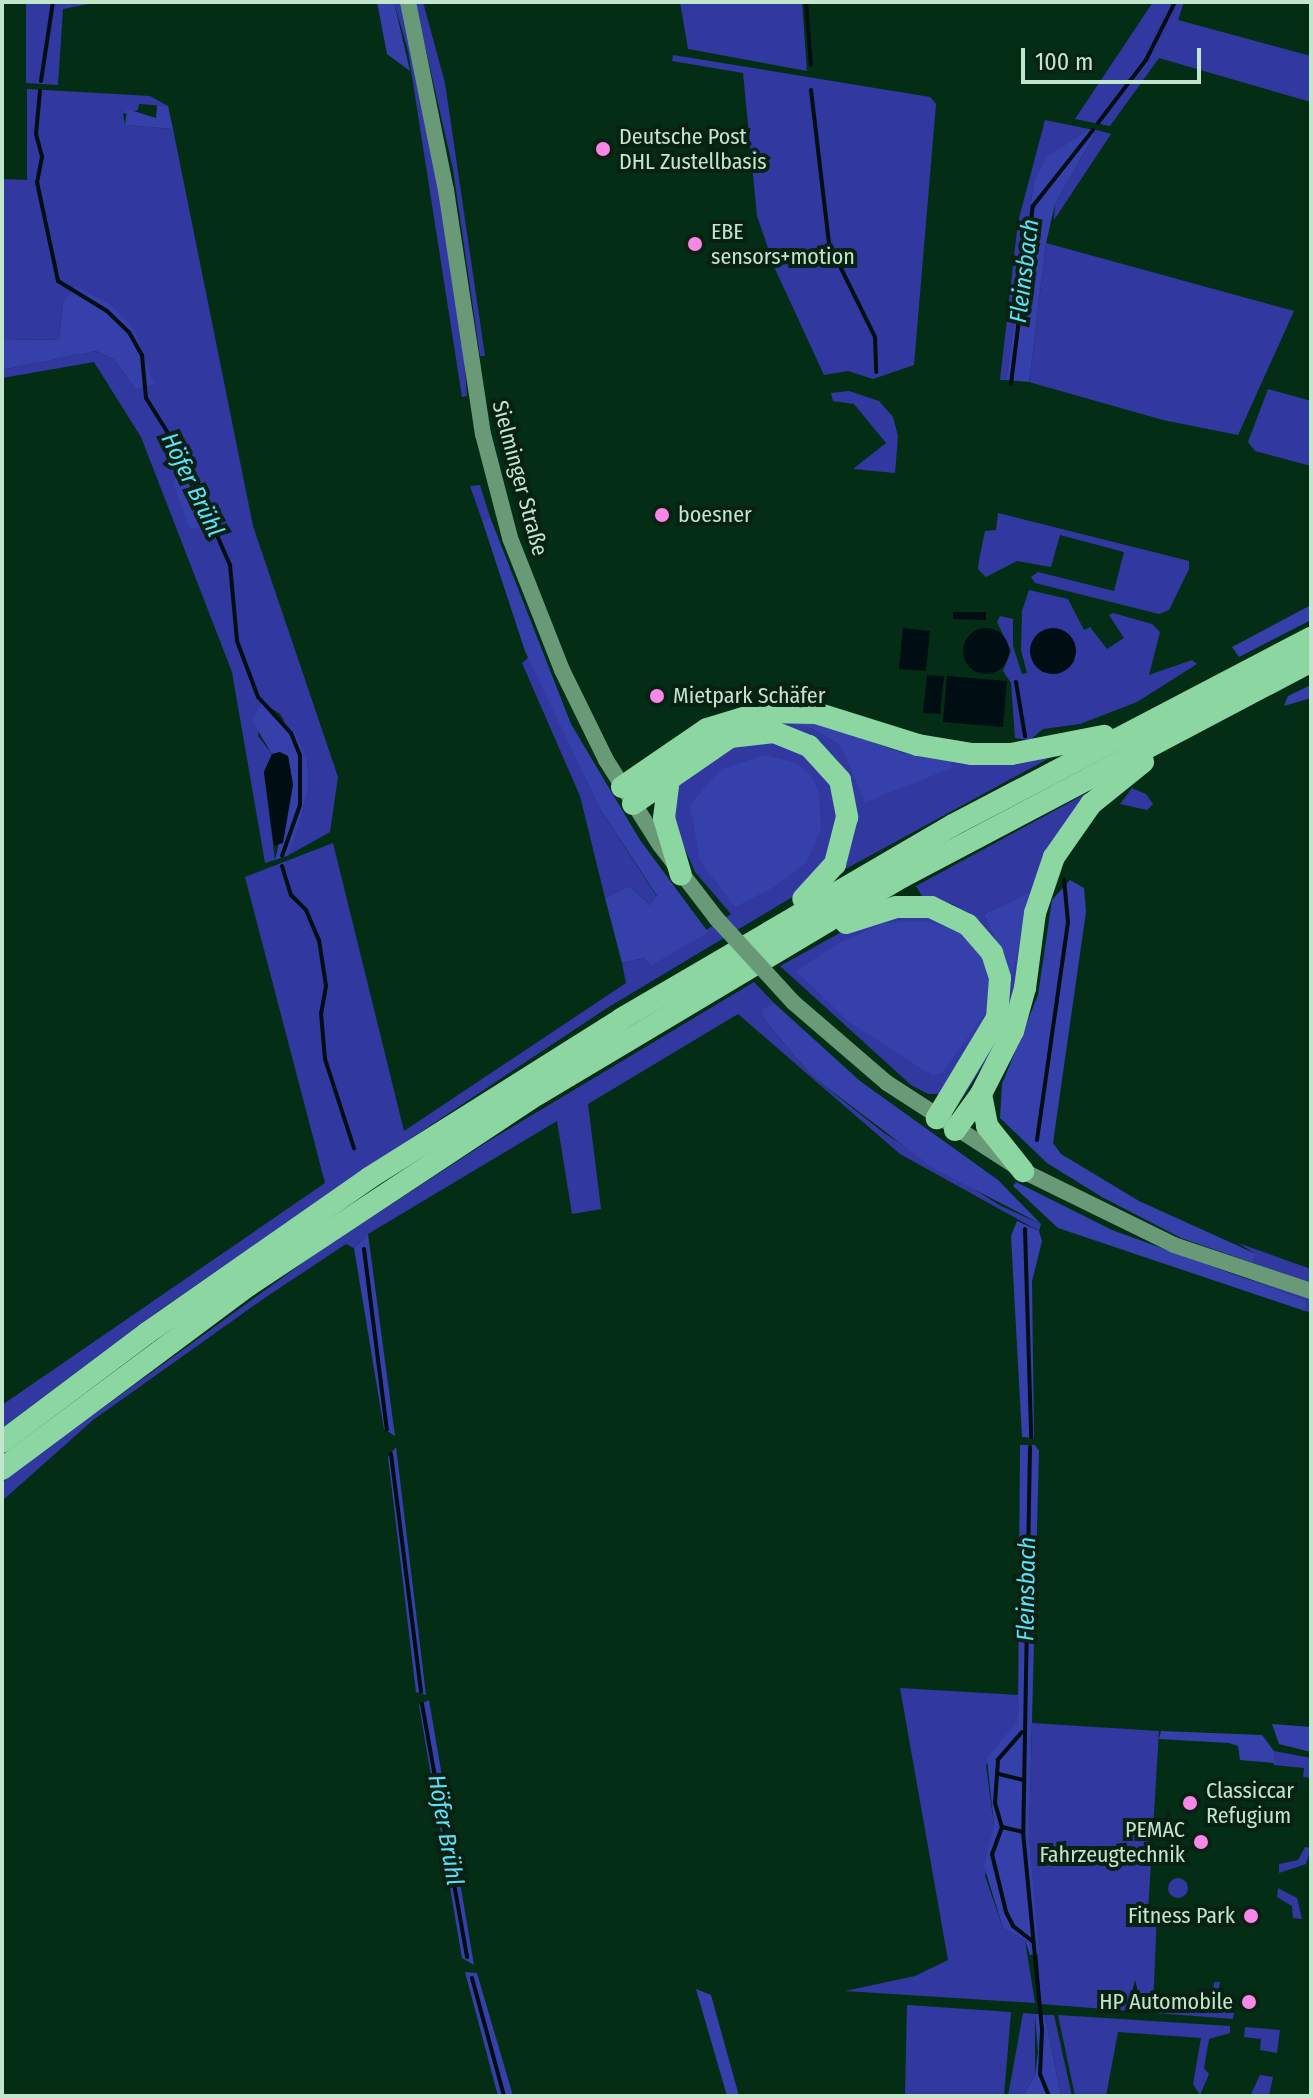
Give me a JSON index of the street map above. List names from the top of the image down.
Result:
{
  "streets": {
    "street": ["Sielminger Straße"]
  },
  "water": ["Fleinsbach", "Höfer Brühl"],
  "places": [
    "Deutsche Post DHL Zustellbasis",
    "EBE sensors+motion",
    "boesner",
    "Mietpark Schäfer",
    "Classiccar Refugium",
    "PEMAC Fahrzeugtechnik",
    "Fitness Park",
    "HP Automobile"
  ],
  "scale_bar": "100 m"
}
